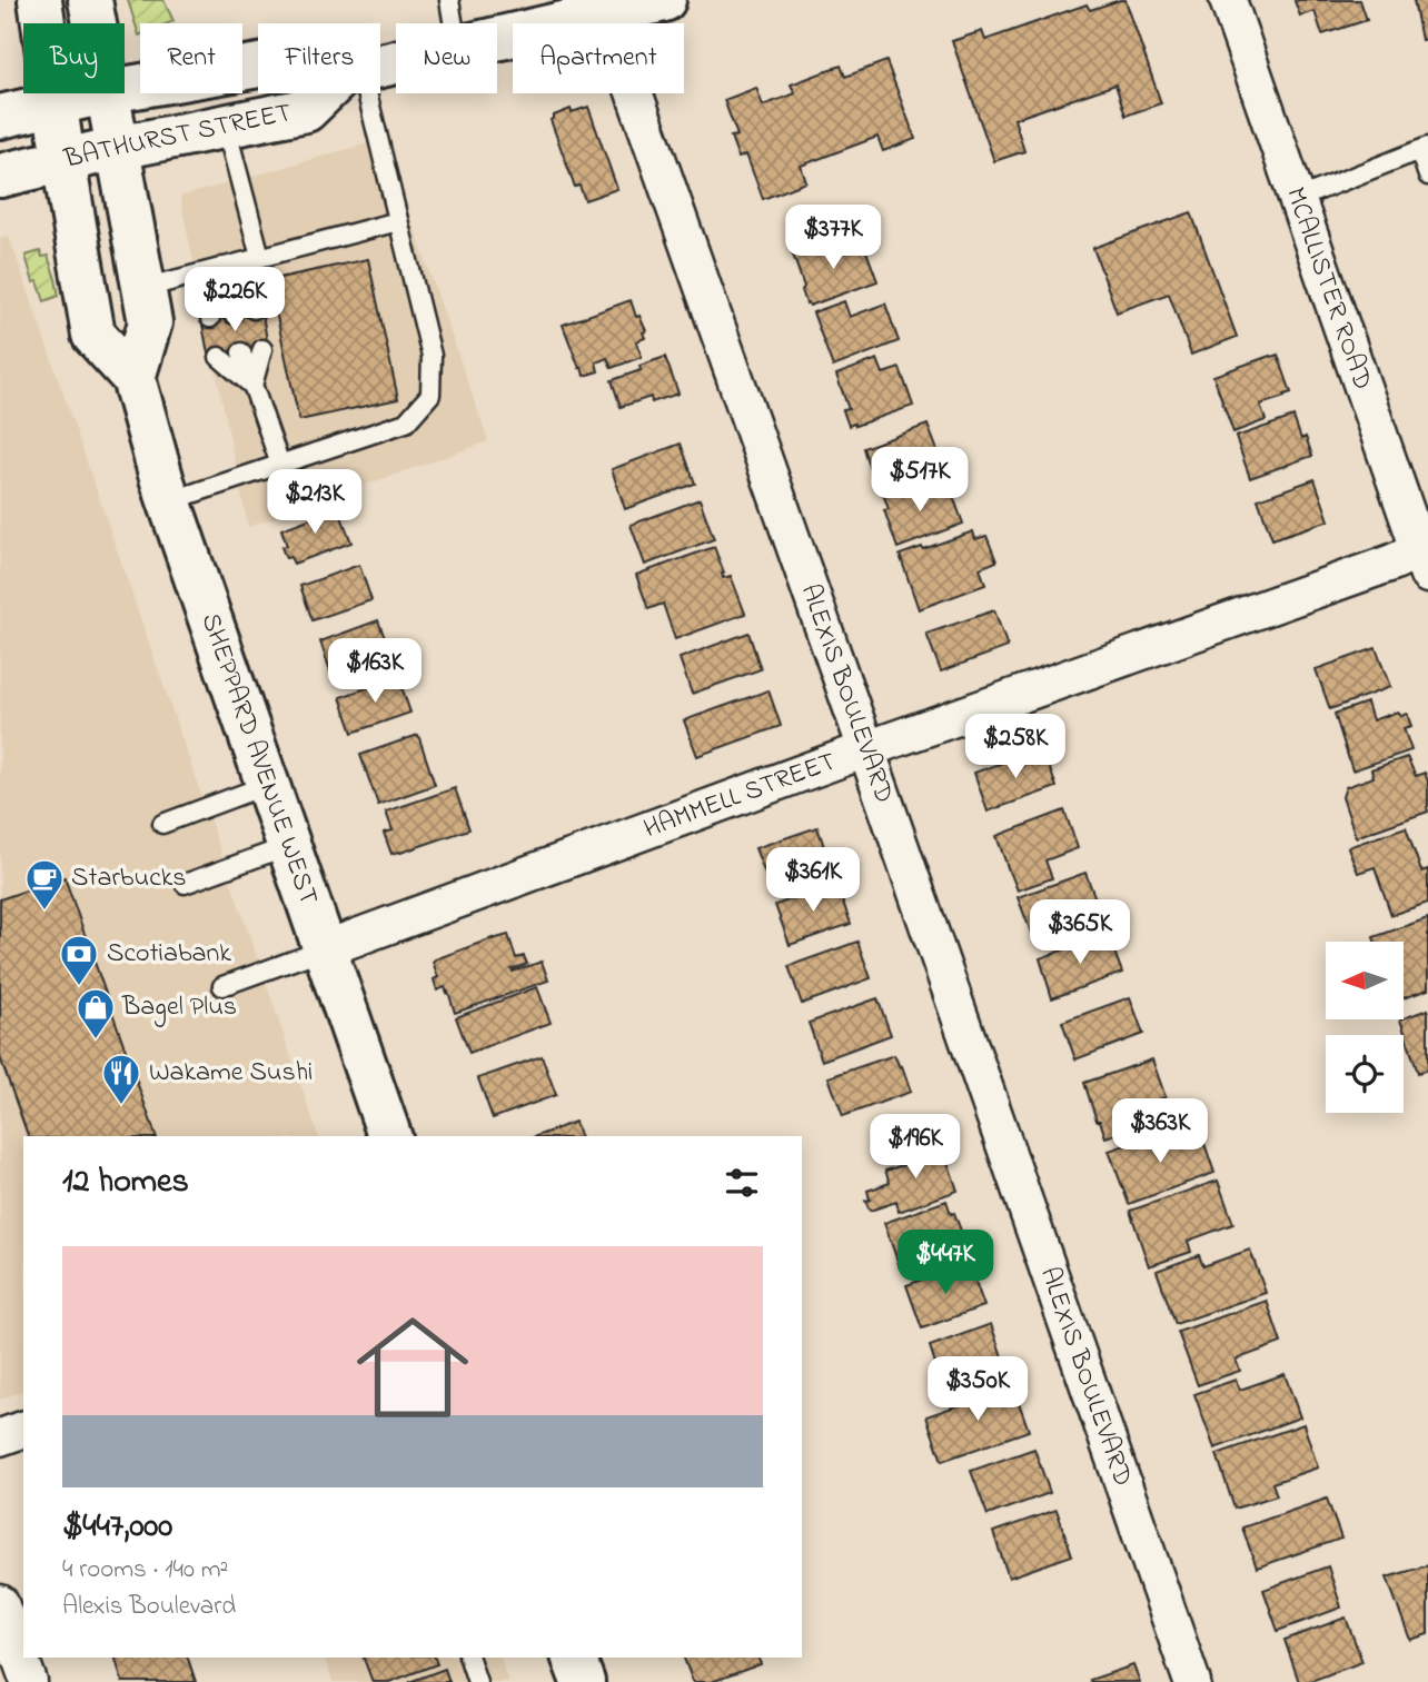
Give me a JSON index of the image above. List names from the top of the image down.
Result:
{
  "streets": {
    "main road": ["BATHURST STREET", "SHEPPARD AVENUE WEST"],
    "street": ["MCALLISTER ROAD", "ALEXIS BOULEVARD", "HAMMELL STREET"]
  },
  "crossings": [
    ["BATHURST STREET", "SHEPPARD AVENUE WEST"],
    ["MCALLISTER ROAD", "HAMMELL STREET"],
    ["ALEXIS BOULEVARD", "HAMMELL STREET"],
    ["SHEPPARD AVENUE WEST", "HAMMELL STREET"]
  ],
  "places": {
    "cafe": ["Starbucks"],
    "bank": ["Scotiabank"],
    "shop": ["Bagel Plus"],
    "restaurant": ["Wakame Sushi"]
  },
  "north": "left",
  "page": {
    "chip": [
      "Buy",
      "Rent",
      "Filters",
      "New",
      "Apartment"
    ],
    "price": [
      "$377K",
      "$226K",
      "$517K",
      "$213K",
      "$163K",
      "$258K",
      "$361K",
      "$365K",
      "$363K",
      "$196K",
      "$447K",
      "$350K"
    ],
    "heading": "12 homes",
    "list": [
      {
        "name": "$447,000",
        "note": "4 rooms · 140 m² · Alexis Boulevard"
      }
    ]
  }
}
